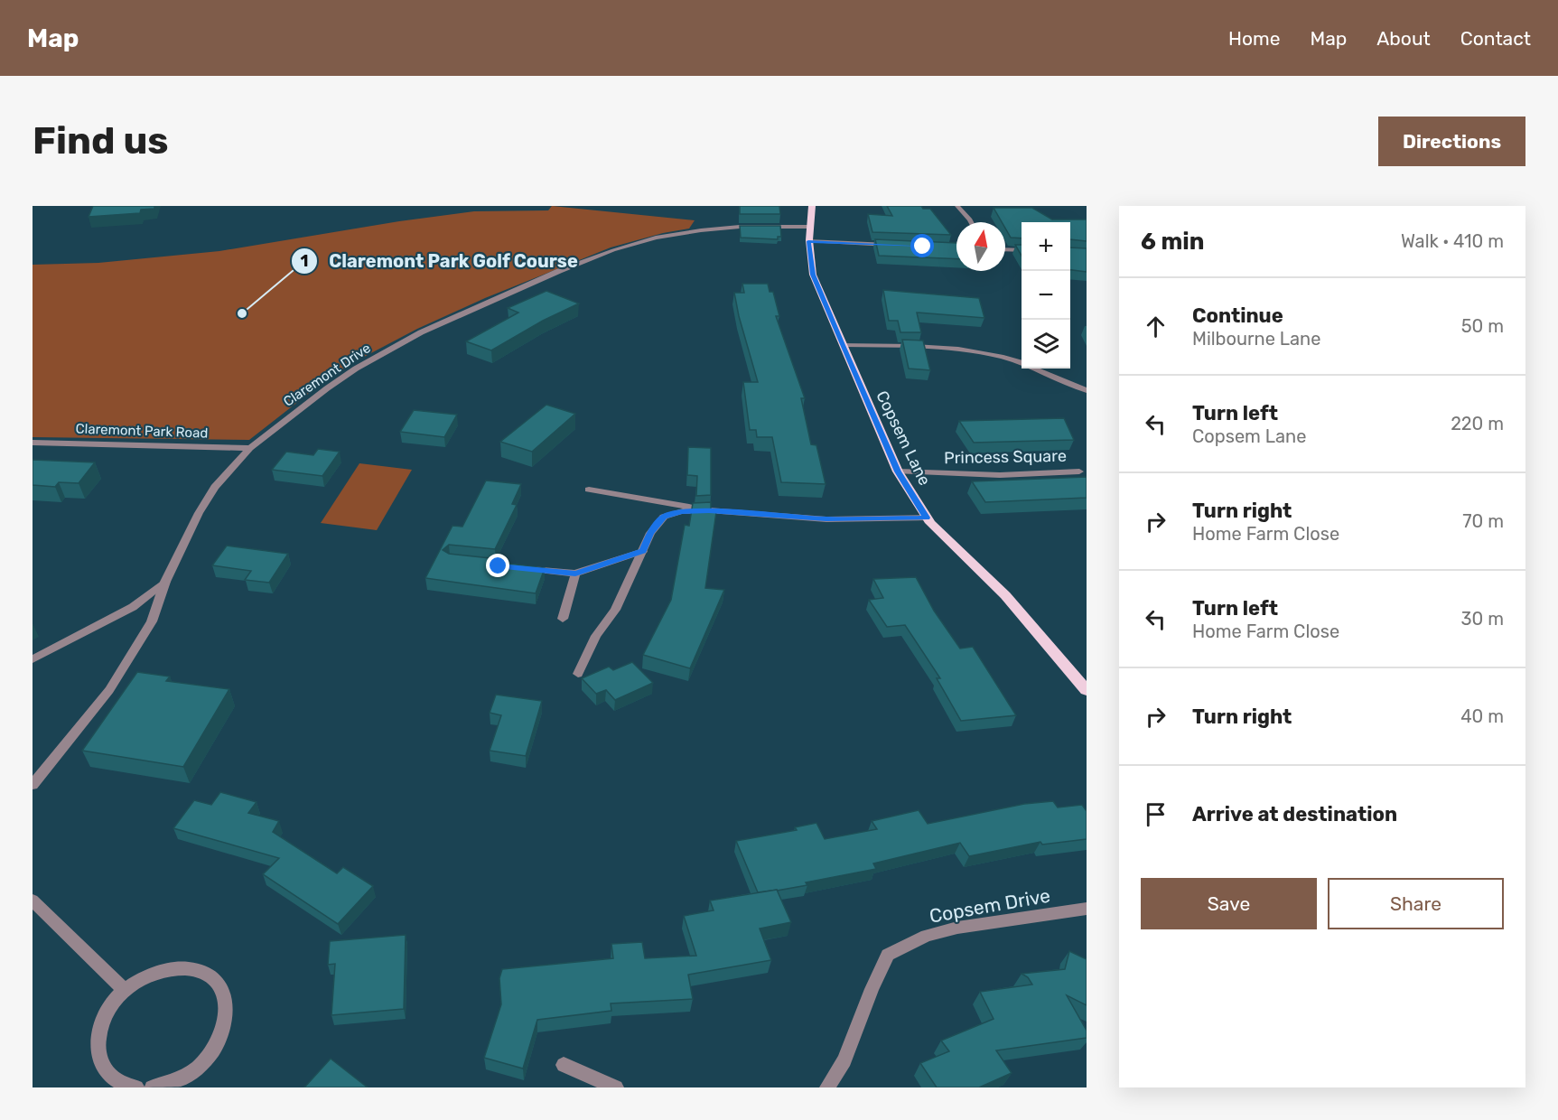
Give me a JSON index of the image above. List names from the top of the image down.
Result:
{
  "streets": {
    "main road": ["Copsem Lane"],
    "street": [
      "Claremont Drive",
      "Claremont Park Road",
      "Princess Square",
      "Copsem Drive"
    ]
  },
  "crossings": [
    ["Claremont Drive", "Claremont Park Road"],
    ["Claremont Drive", "Copsem Lane"],
    ["Copsem Lane", "Princess Square"]
  ],
  "places": ["Claremont Park Golf Course"],
  "north": "top",
  "page": {
    "header": "Map",
    "nav": [
      "Home",
      "Map",
      "About",
      "Contact"
    ],
    "buttons": [
      "Directions",
      ["Save", "Share"]
    ],
    "title": "Find us",
    "heading": ["6 min", "Walk · 410 m"],
    "map_buttons": ["+", "−"],
    "list": [
      ["Continue", "Milbourne Lane", "50 m"],
      ["Turn left", "Copsem Lane", "220 m"],
      ["Turn right", "Home Farm Close", "70 m"],
      ["Turn left", "Home Farm Close", "30 m"],
      ["Turn right", "40 m"],
      "Arrive at destination"
    ]
  }
}
